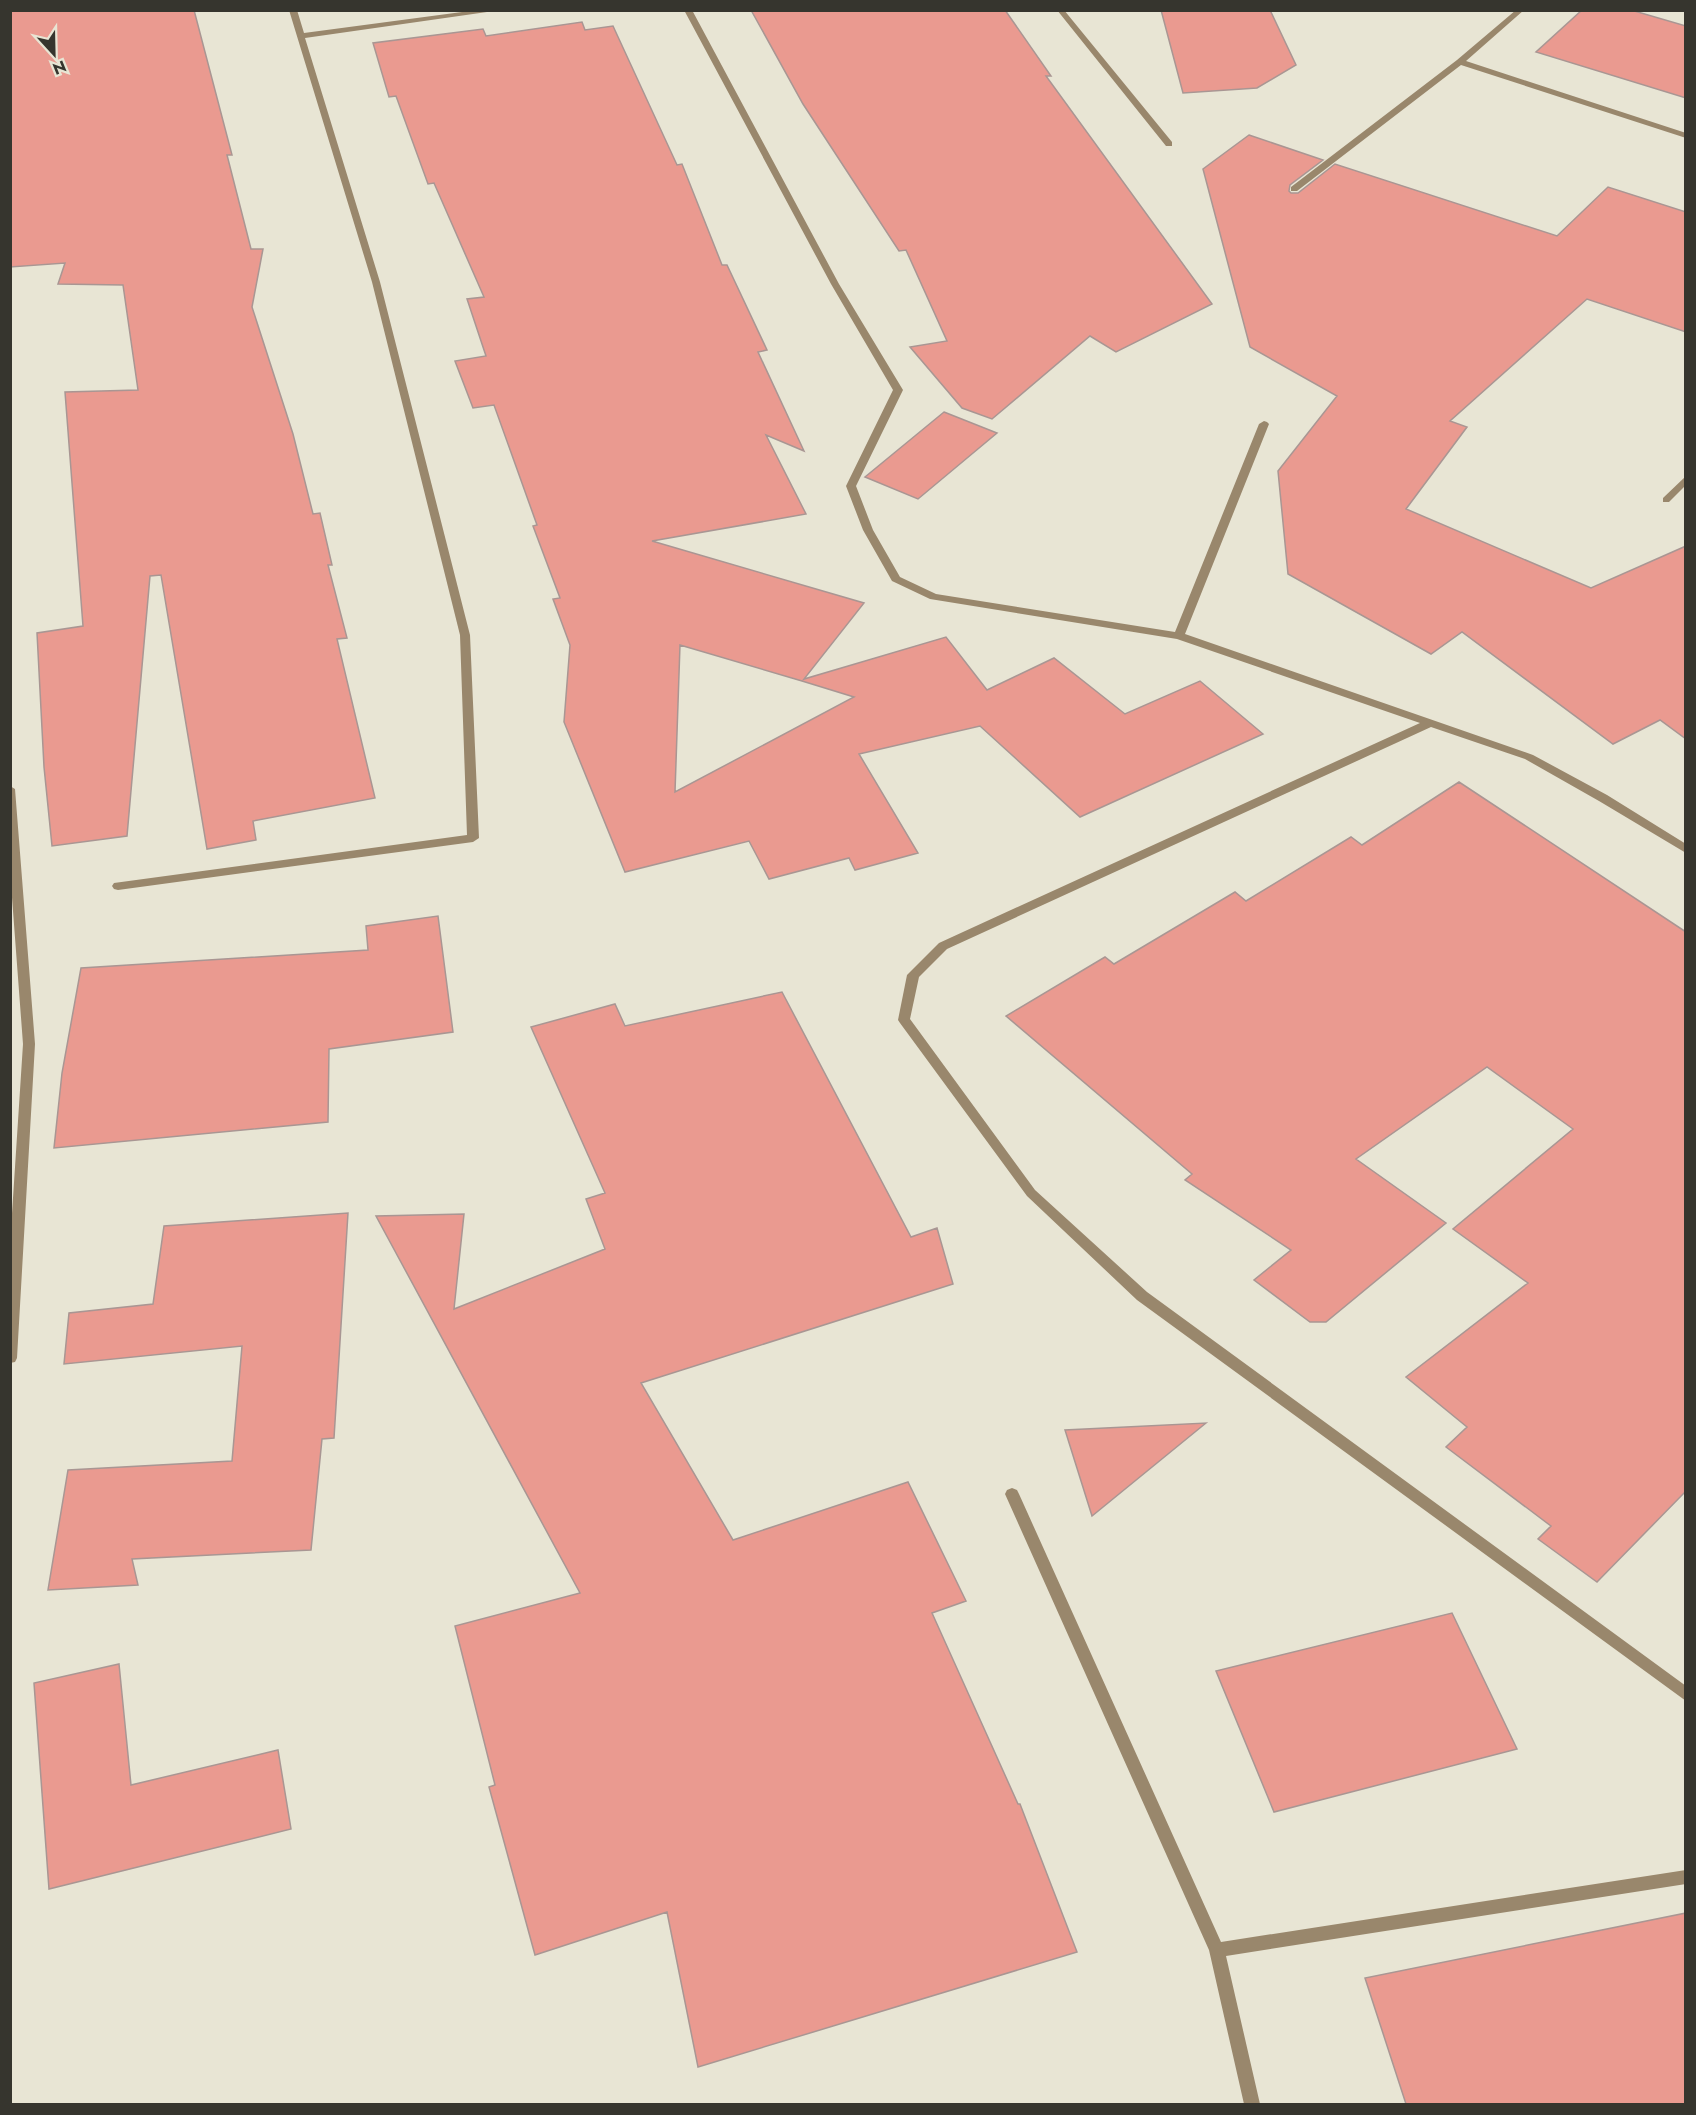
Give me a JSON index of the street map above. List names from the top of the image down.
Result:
{
  "north": "bottom"
}
